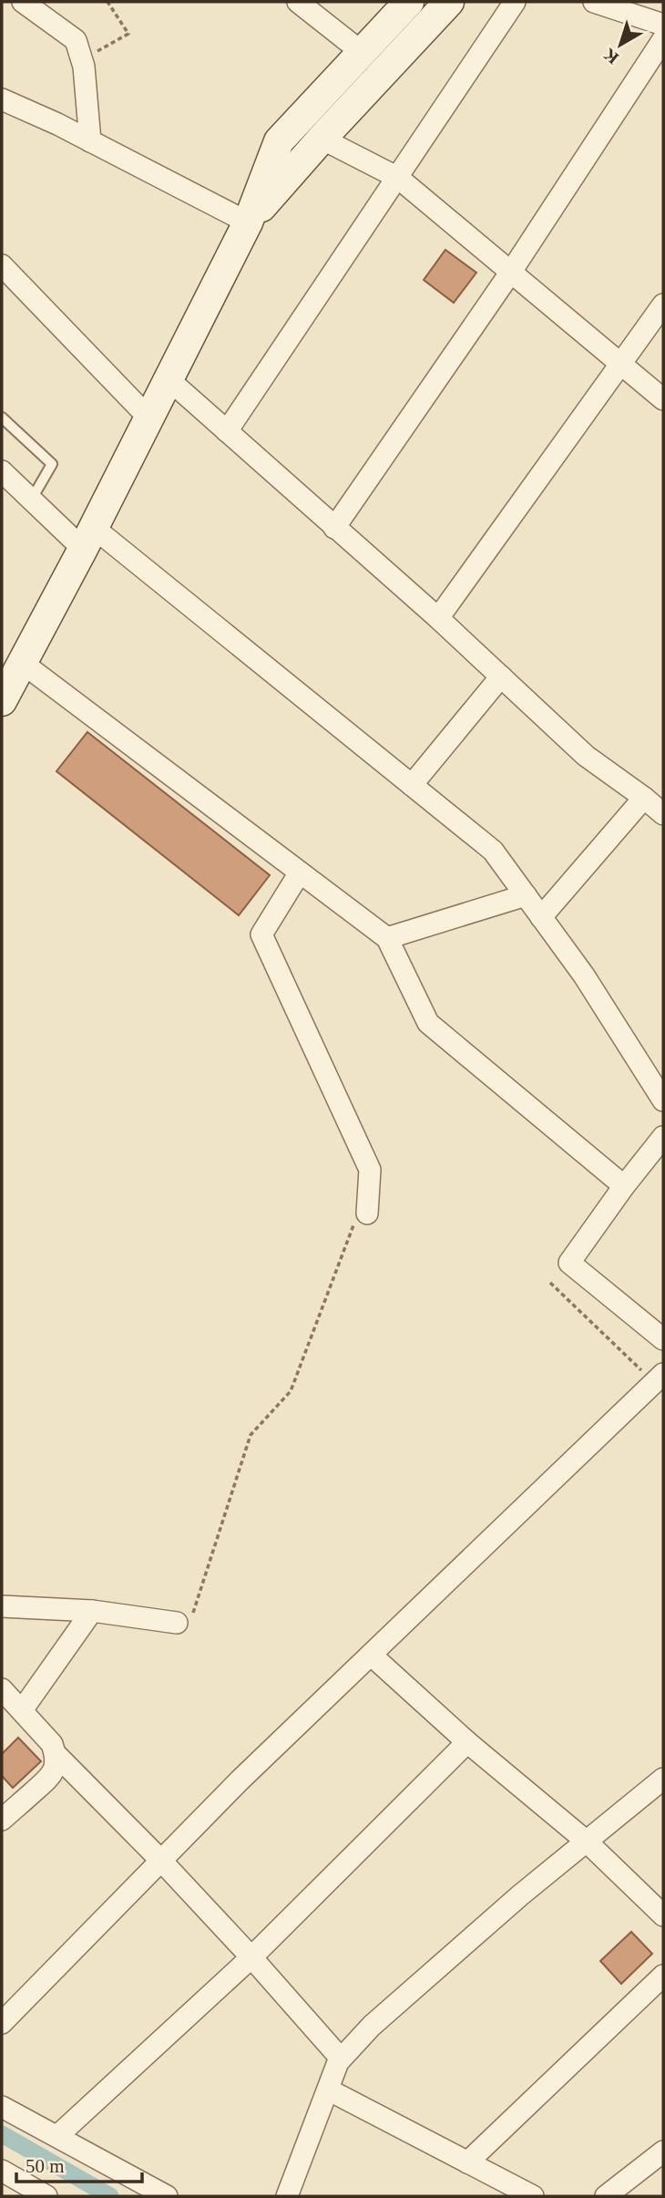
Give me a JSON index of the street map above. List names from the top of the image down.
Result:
{
  "scale_bar": "50 m",
  "north": "bottom left"
}
